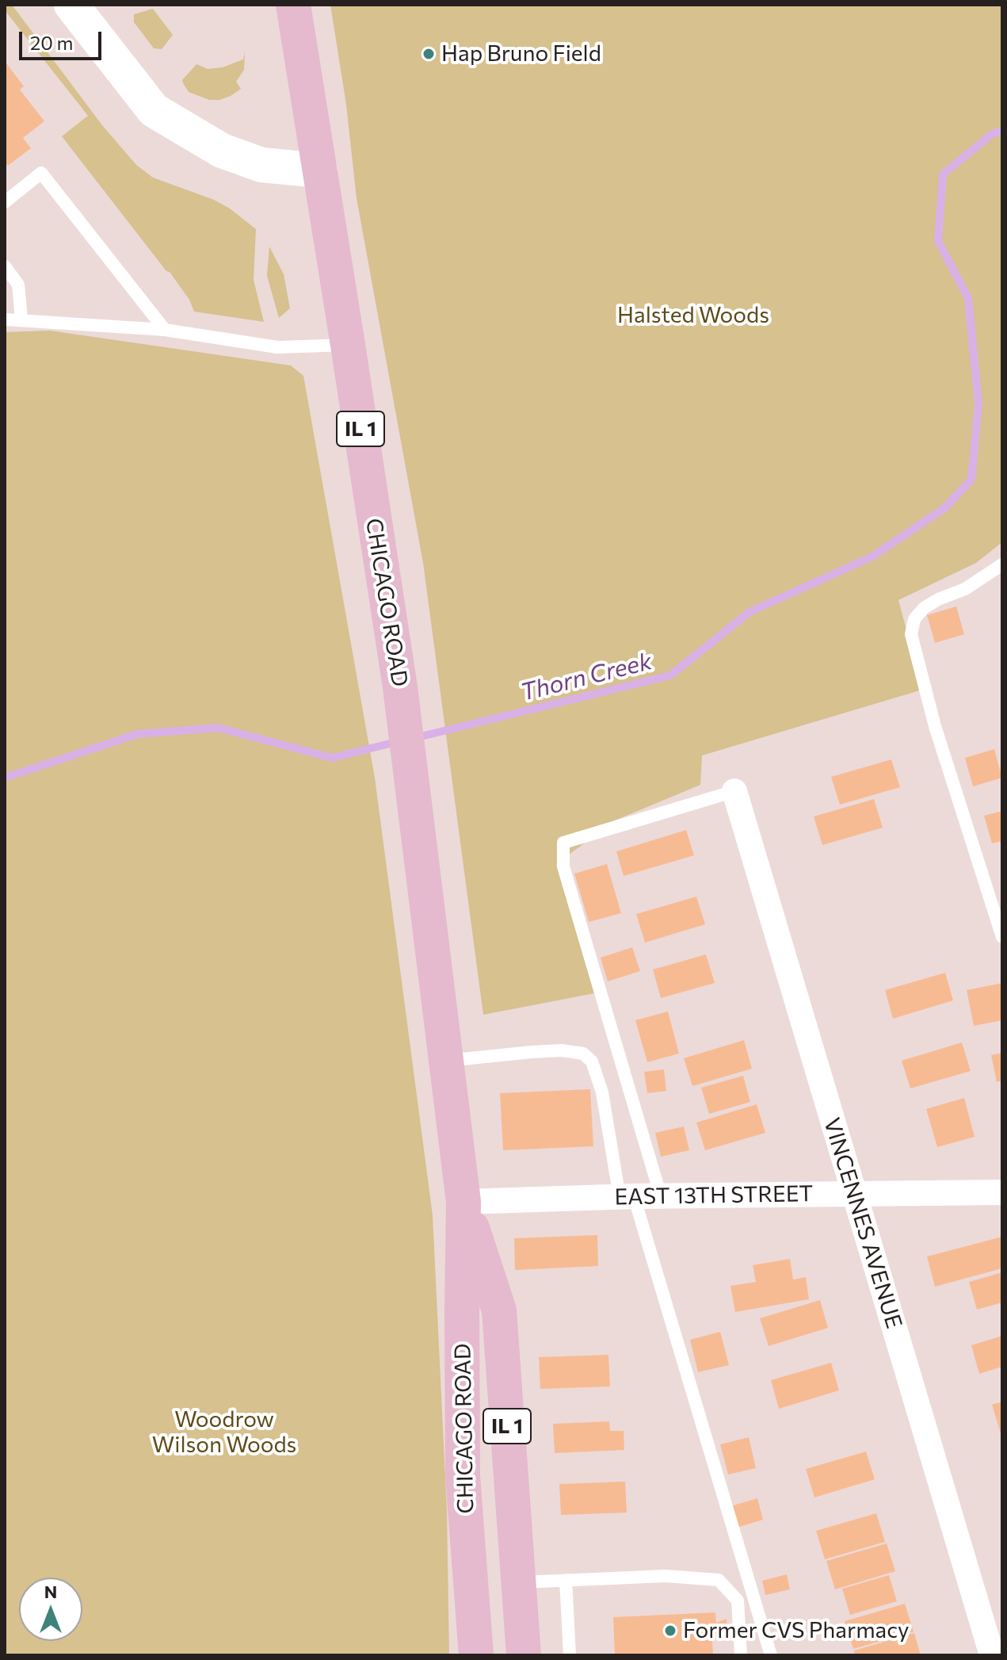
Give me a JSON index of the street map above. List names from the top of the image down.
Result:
{
  "streets": {
    "main road": ["IL 1", "CHICAGO ROAD"],
    "street": ["EAST 13TH STREET", "VINCENNES AVENUE"]
  },
  "crossings": [
    ["CHICAGO ROAD", "EAST 13TH STREET"],
    ["EAST 13TH STREET", "VINCENNES AVENUE"]
  ],
  "water": ["Thorn Creek"],
  "parks": ["Halsted Woods", "Woodrow Wilson Woods"],
  "places": ["Hap Bruno Field", "Former CVS Pharmacy"],
  "scale_bar": "20 m",
  "north": "top"
}
